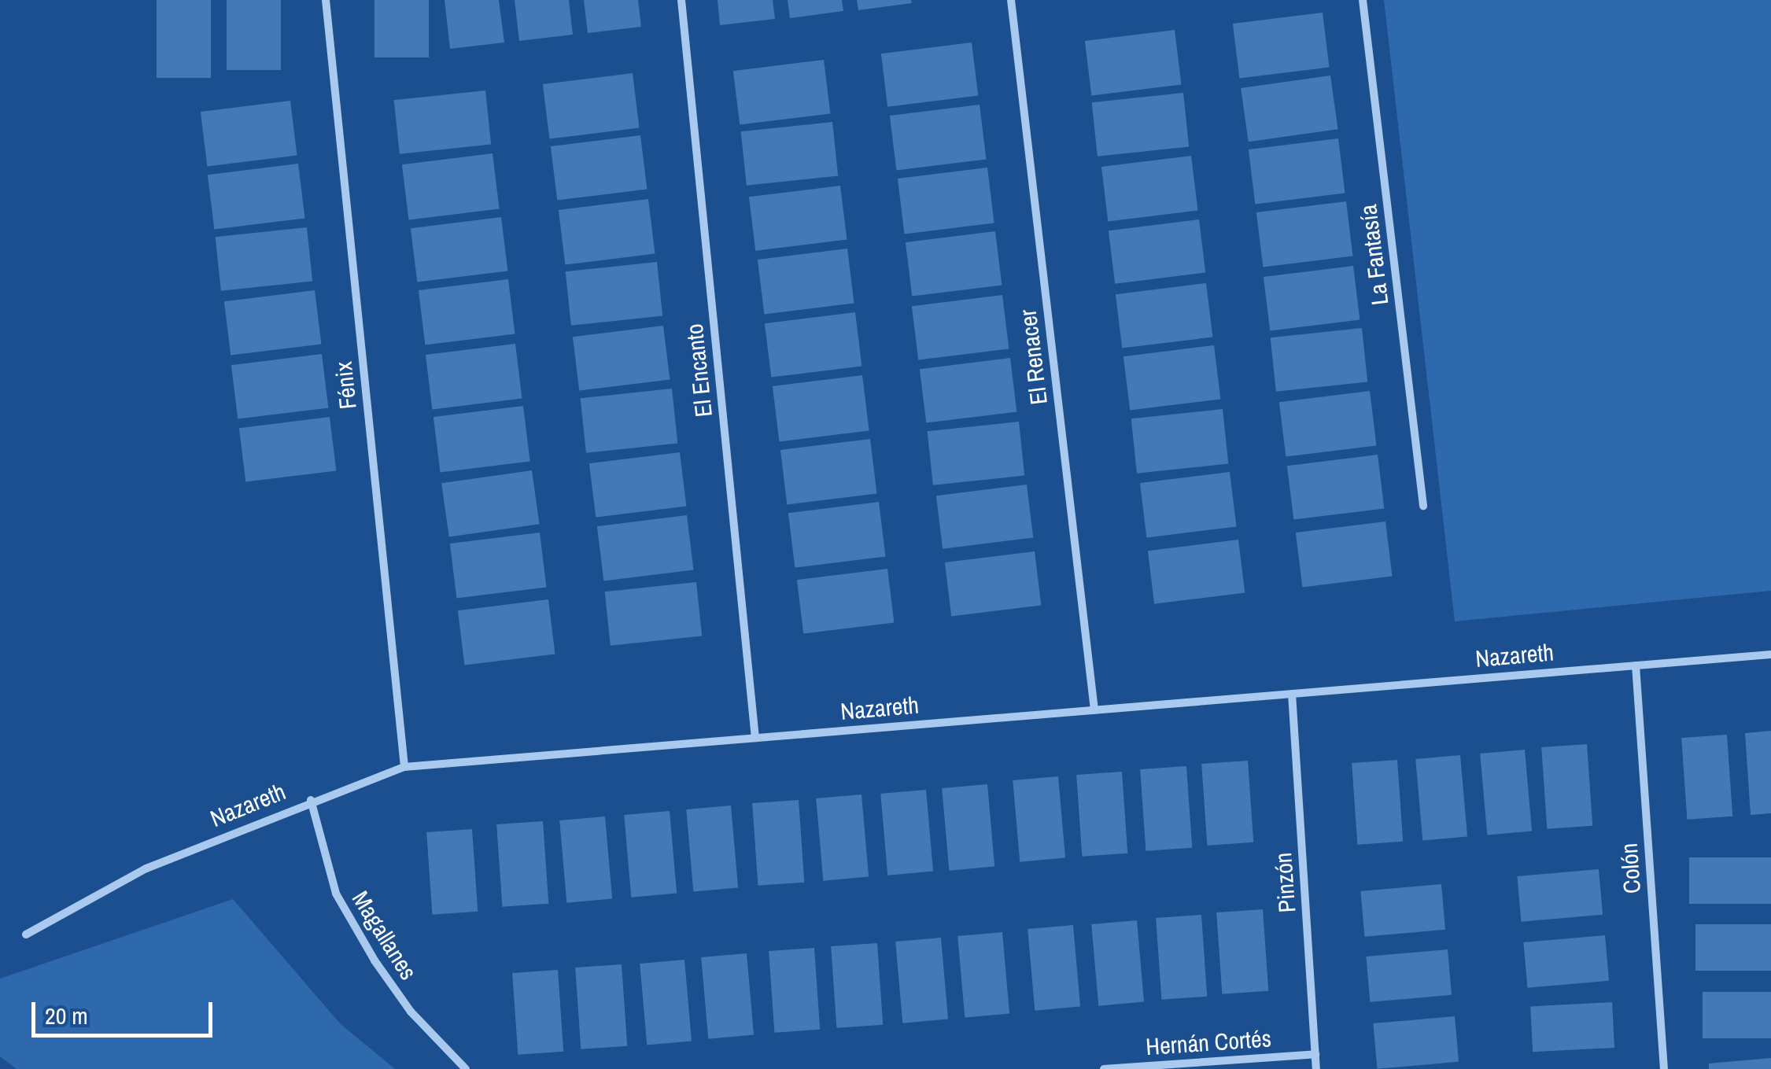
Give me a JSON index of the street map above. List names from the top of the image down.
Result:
{
  "streets": {
    "street": [
      "La Fantasía",
      "El Renacer",
      "El Encanto",
      "Fénix",
      "Nazareth",
      "Colón",
      "Pinzón",
      "Magallanes",
      "Hernán Cortés"
    ]
  },
  "crossings": [
    ["El Renacer", "Nazareth"],
    ["El Encanto", "Nazareth"],
    ["Fénix", "Nazareth"],
    ["Nazareth", "Colón"],
    ["Nazareth", "Pinzón"],
    ["Nazareth", "Magallanes"],
    ["Pinzón", "Hernán Cortés"]
  ],
  "scale_bar": "20 m"
}
